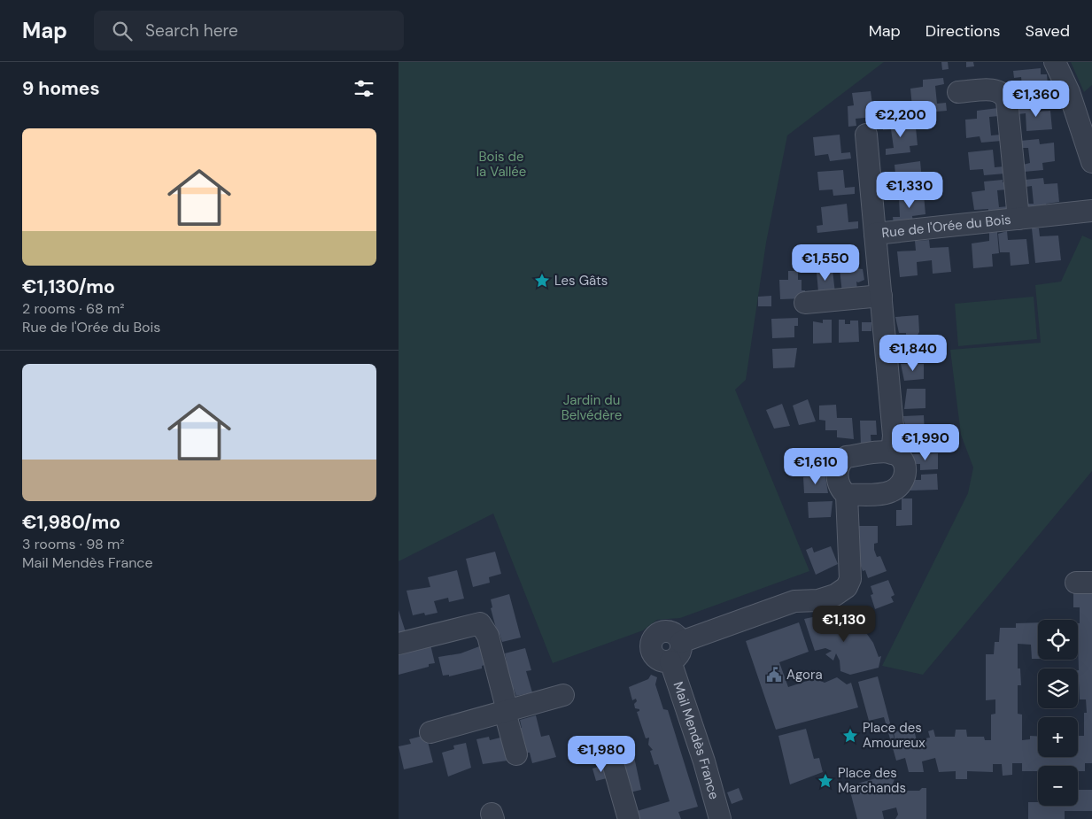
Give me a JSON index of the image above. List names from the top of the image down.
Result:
{
  "streets": {
    "street": ["Rue de l'Orée du Bois", "Mail Mendès France"]
  },
  "parks": ["Bois de la Vallée", "Jardin du Belvédère"],
  "places": {
    "place": ["Les Gâts", "Place des Amoureux", "Place des Marchands"],
    "public building": ["Agora"]
  },
  "page": {
    "header": "Map",
    "search": "Search here",
    "nav": ["Map", "Directions", "Saved"],
    "heading": "9 homes",
    "price": [
      "€1,360",
      "€2,200",
      "€1,330",
      "€1,550",
      "€1,840",
      "€1,990",
      "€1,610",
      "€1,130",
      "€1,980"
    ],
    "list": [
      {
        "name": "€1,130/mo",
        "note": "2 rooms · 68 m² · Rue de l'Orée du Bois"
      },
      {
        "name": "€1,980/mo",
        "note": "3 rooms · 98 m² · Mail Mendès France"
      }
    ],
    "map_buttons": ["+", "−"]
  }
}
